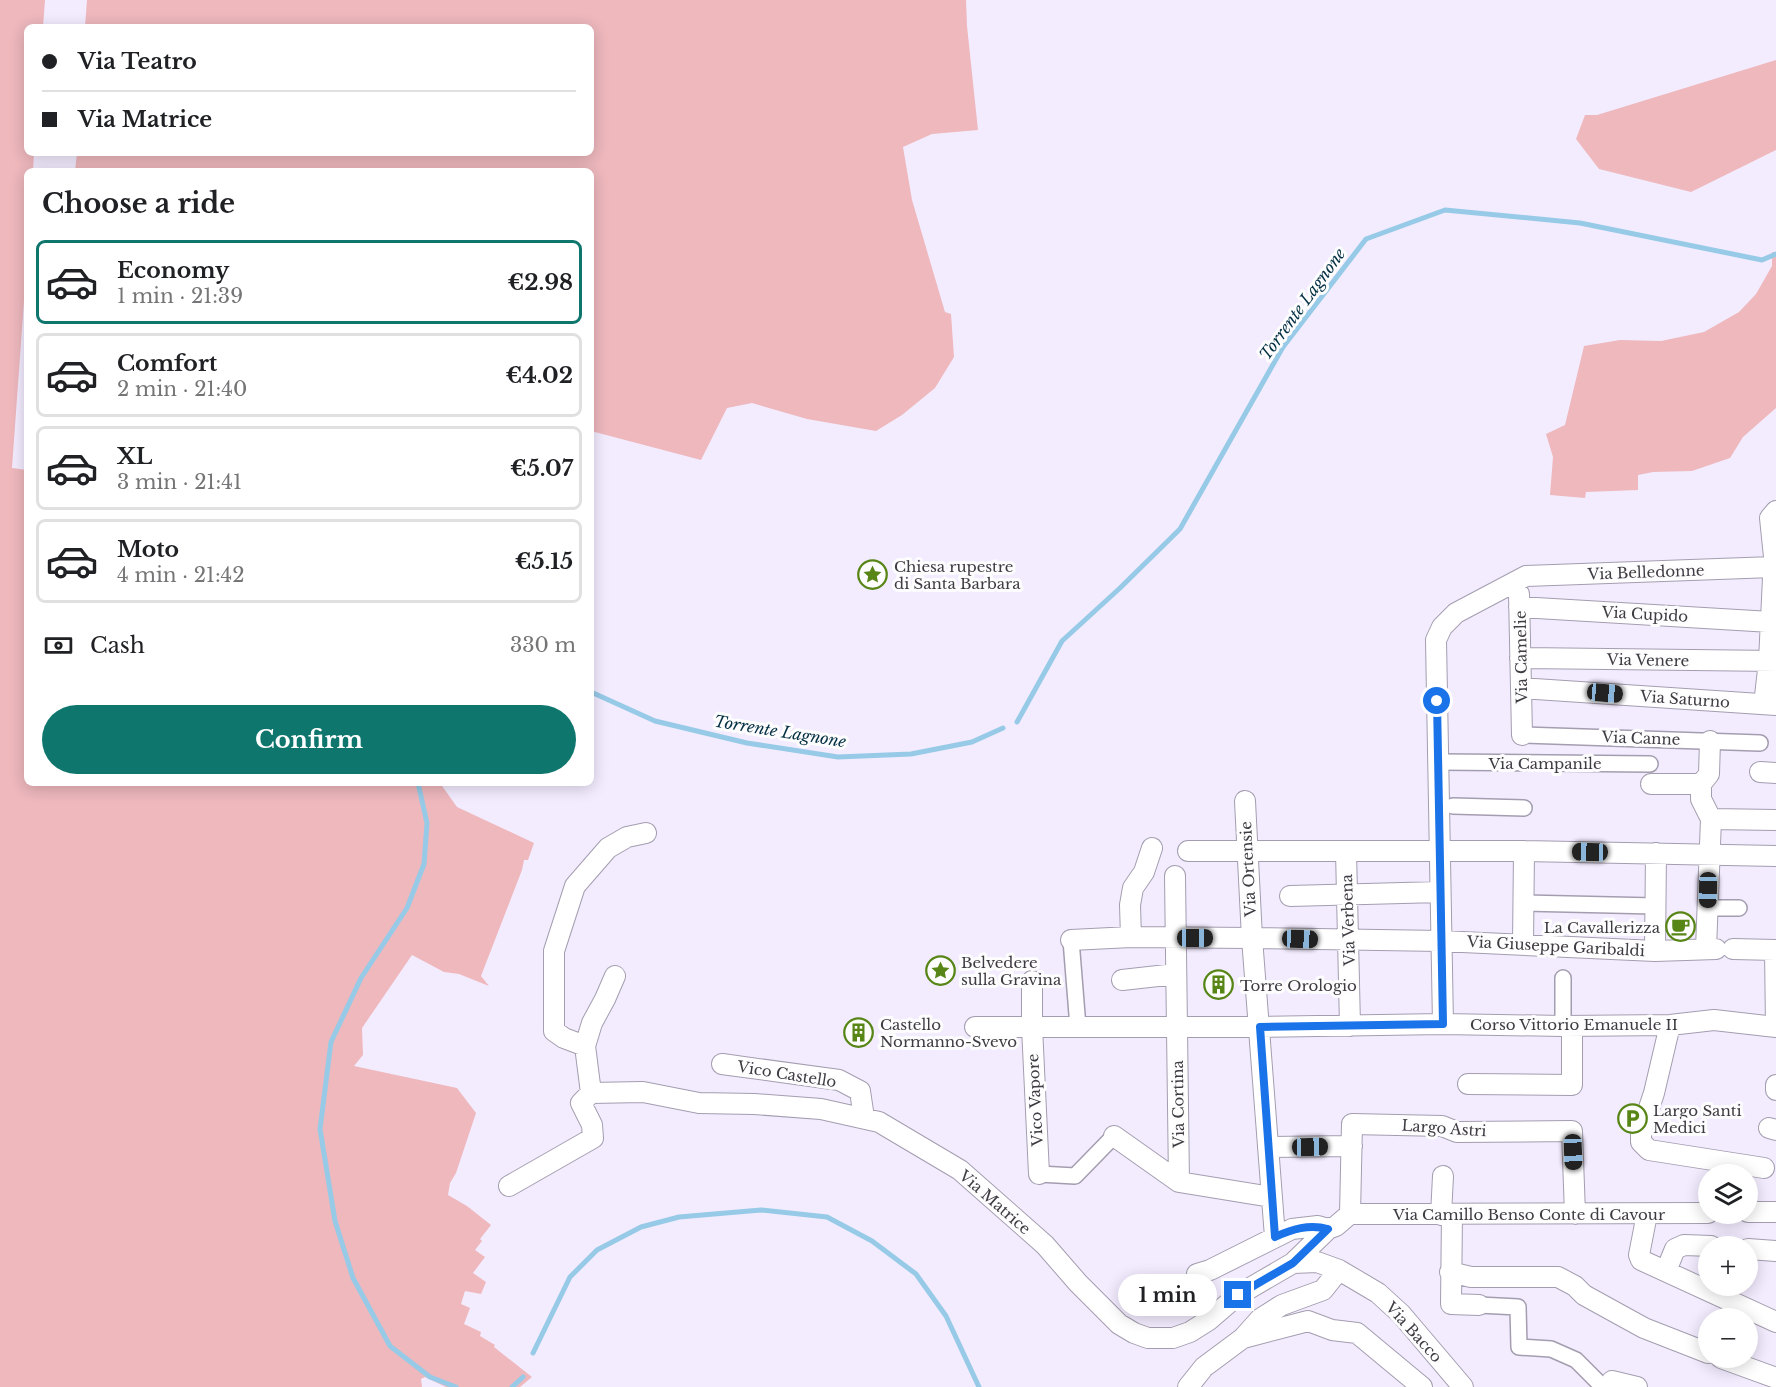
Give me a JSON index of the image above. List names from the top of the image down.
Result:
{
  "streets": {
    "street": [
      "Via Belledonne",
      "Via Cupido",
      "Via Camelie",
      "Via Venere",
      "Via Saturno",
      "Via Canne",
      "Via Campanile",
      "Via Ortensie",
      "Via Verbena",
      "Via Giuseppe Garibaldi",
      "Corso Vittorio Emanuele II",
      "Vico Castello",
      "Vico Vapore",
      "Via Cortina",
      "Largo Astri",
      "Via Matrice",
      "Via Camillo Benso Conte di Cavour",
      "Via Bacco"
    ]
  },
  "crossings": [
    ["Via Belledonne", "Via Camelie"],
    ["Via Cupido", "Via Camelie"],
    ["Via Camelie", "Via Venere"],
    ["Via Camelie", "Via Saturno"],
    ["Via Camelie", "Via Canne"],
    ["Via Ortensie", "Via Giuseppe Garibaldi"],
    ["Via Ortensie", "Corso Vittorio Emanuele II"],
    ["Via Ortensie", "Via Camillo Benso Conte di Cavour"],
    ["Via Verbena", "Via Giuseppe Garibaldi"],
    ["Via Verbena", "Corso Vittorio Emanuele II"],
    ["Via Giuseppe Garibaldi", "Via Cortina"],
    ["Corso Vittorio Emanuele II", "Vico Vapore"],
    ["Corso Vittorio Emanuele II", "Via Cortina"],
    ["Vico Castello", "Via Matrice"],
    ["Largo Astri", "Via Camillo Benso Conte di Cavour"],
    ["Via Matrice", "Via Camillo Benso Conte di Cavour"],
    ["Via Matrice", "Via Bacco"]
  ],
  "water": ["Torrente Lagnone"],
  "places": {
    "place": ["Chiesa rupestre di Santa Barbara", "Belvedere sulla Gravina"],
    "cafe": ["La Cavallerizza"],
    "building": ["Torre Orologio", "Castello Normanno-Svevo"],
    "parking": ["Largo Santi Medici"]
  },
  "page": {
    "banner": ["Via Teatro", "Via Matrice"],
    "heading": "Choose a ride",
    "list": [
      {
        "name": "Economy",
        "note": "1 min · 21:39",
        "value": "€2.98"
      },
      {
        "name": "Comfort",
        "note": "2 min · 21:40",
        "value": "€4.02"
      },
      {
        "name": "XL",
        "note": "3 min · 21:41",
        "value": "€5.07"
      },
      {
        "name": "Moto",
        "note": "4 min · 21:42",
        "value": "€5.15"
      }
    ],
    "pay": ["Cash", "330 m"],
    "buttons": "Confirm",
    "map_buttons": ["+", "−"],
    "bubble": "1 min"
  }
}
